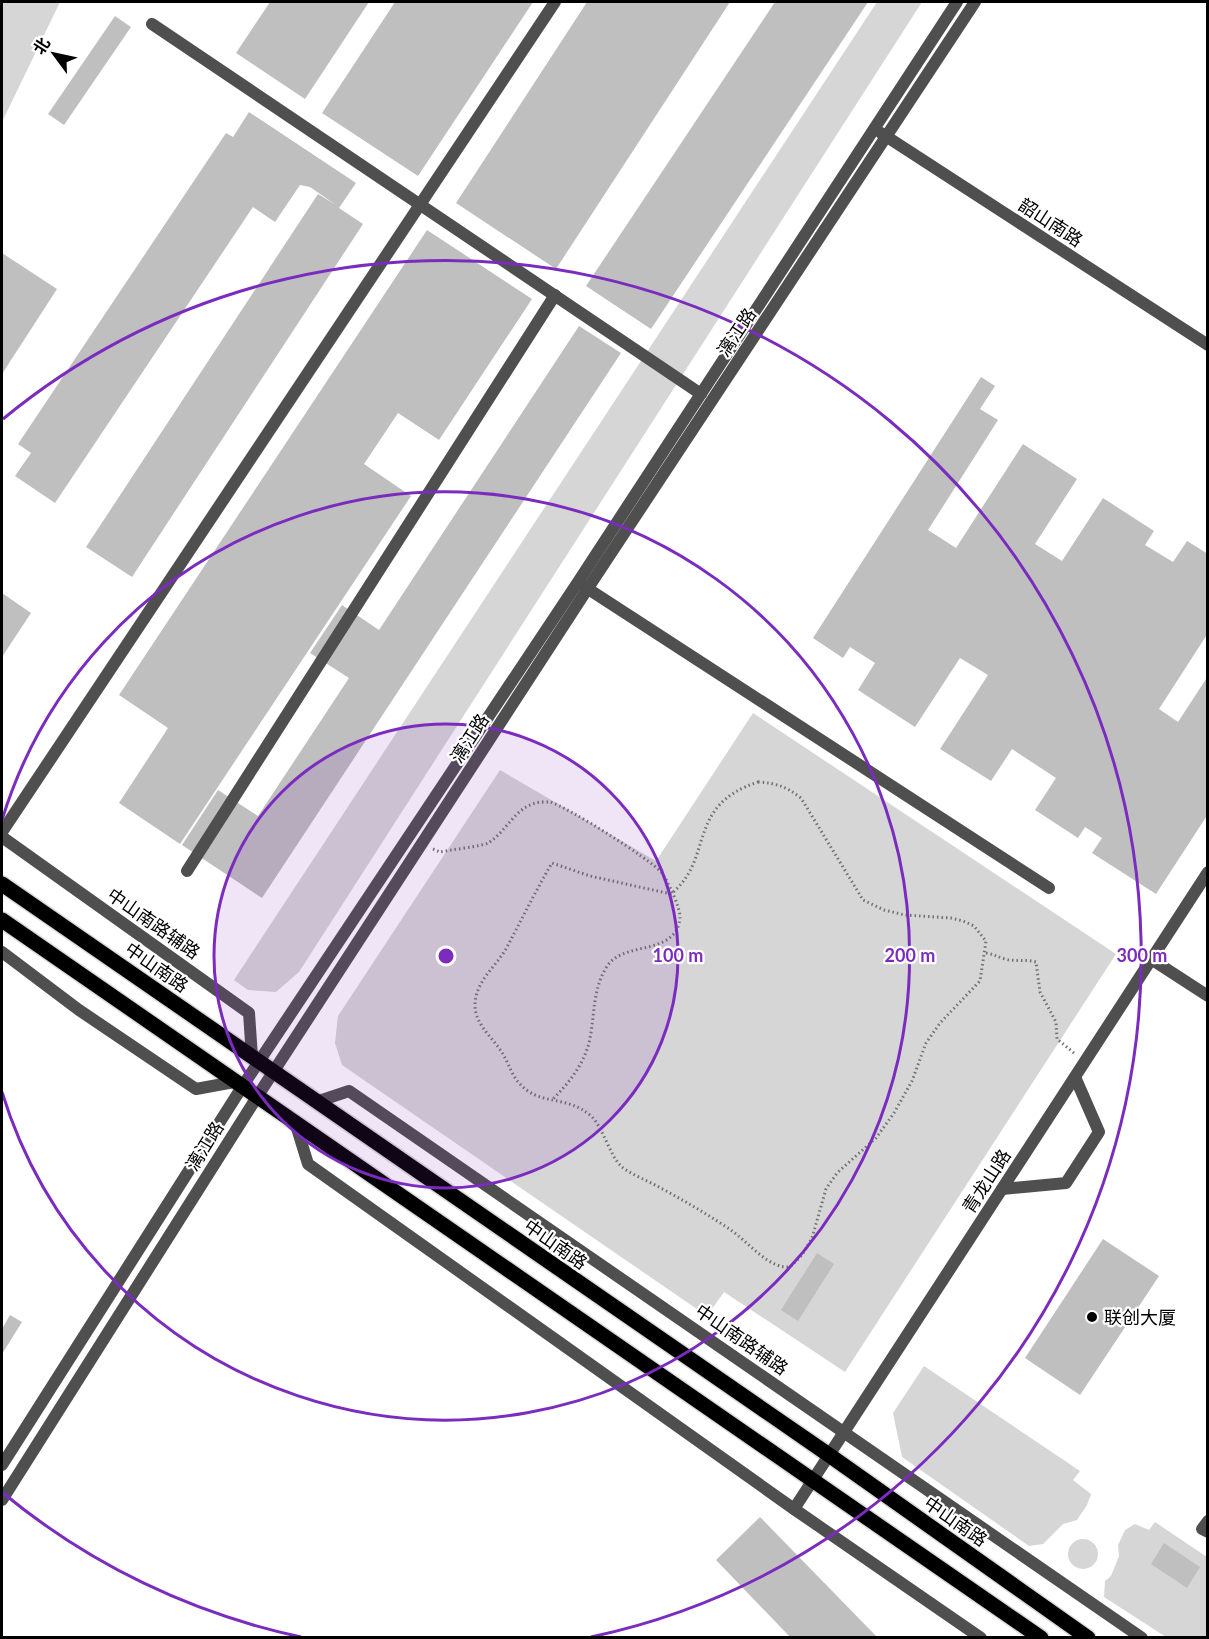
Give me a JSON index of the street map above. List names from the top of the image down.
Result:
{
  "streets": {
    "main road": ["中山南路"],
    "street": [
      "韶山南路",
      "漓江路",
      "中山南路辅路",
      "青龙山路"
    ]
  },
  "crossings": [
    ["韶山南路", "漓江路"],
    ["漓江路", "中山南路辅路"],
    ["漓江路", "中山南路"],
    ["中山南路辅路", "中山南路"],
    ["中山南路辅路", "青龙山路"],
    ["中山南路", "青龙山路"]
  ],
  "places": ["联创大厦"],
  "north": "top left",
  "rings": ["100 m", "200 m", "300 m"]
}
